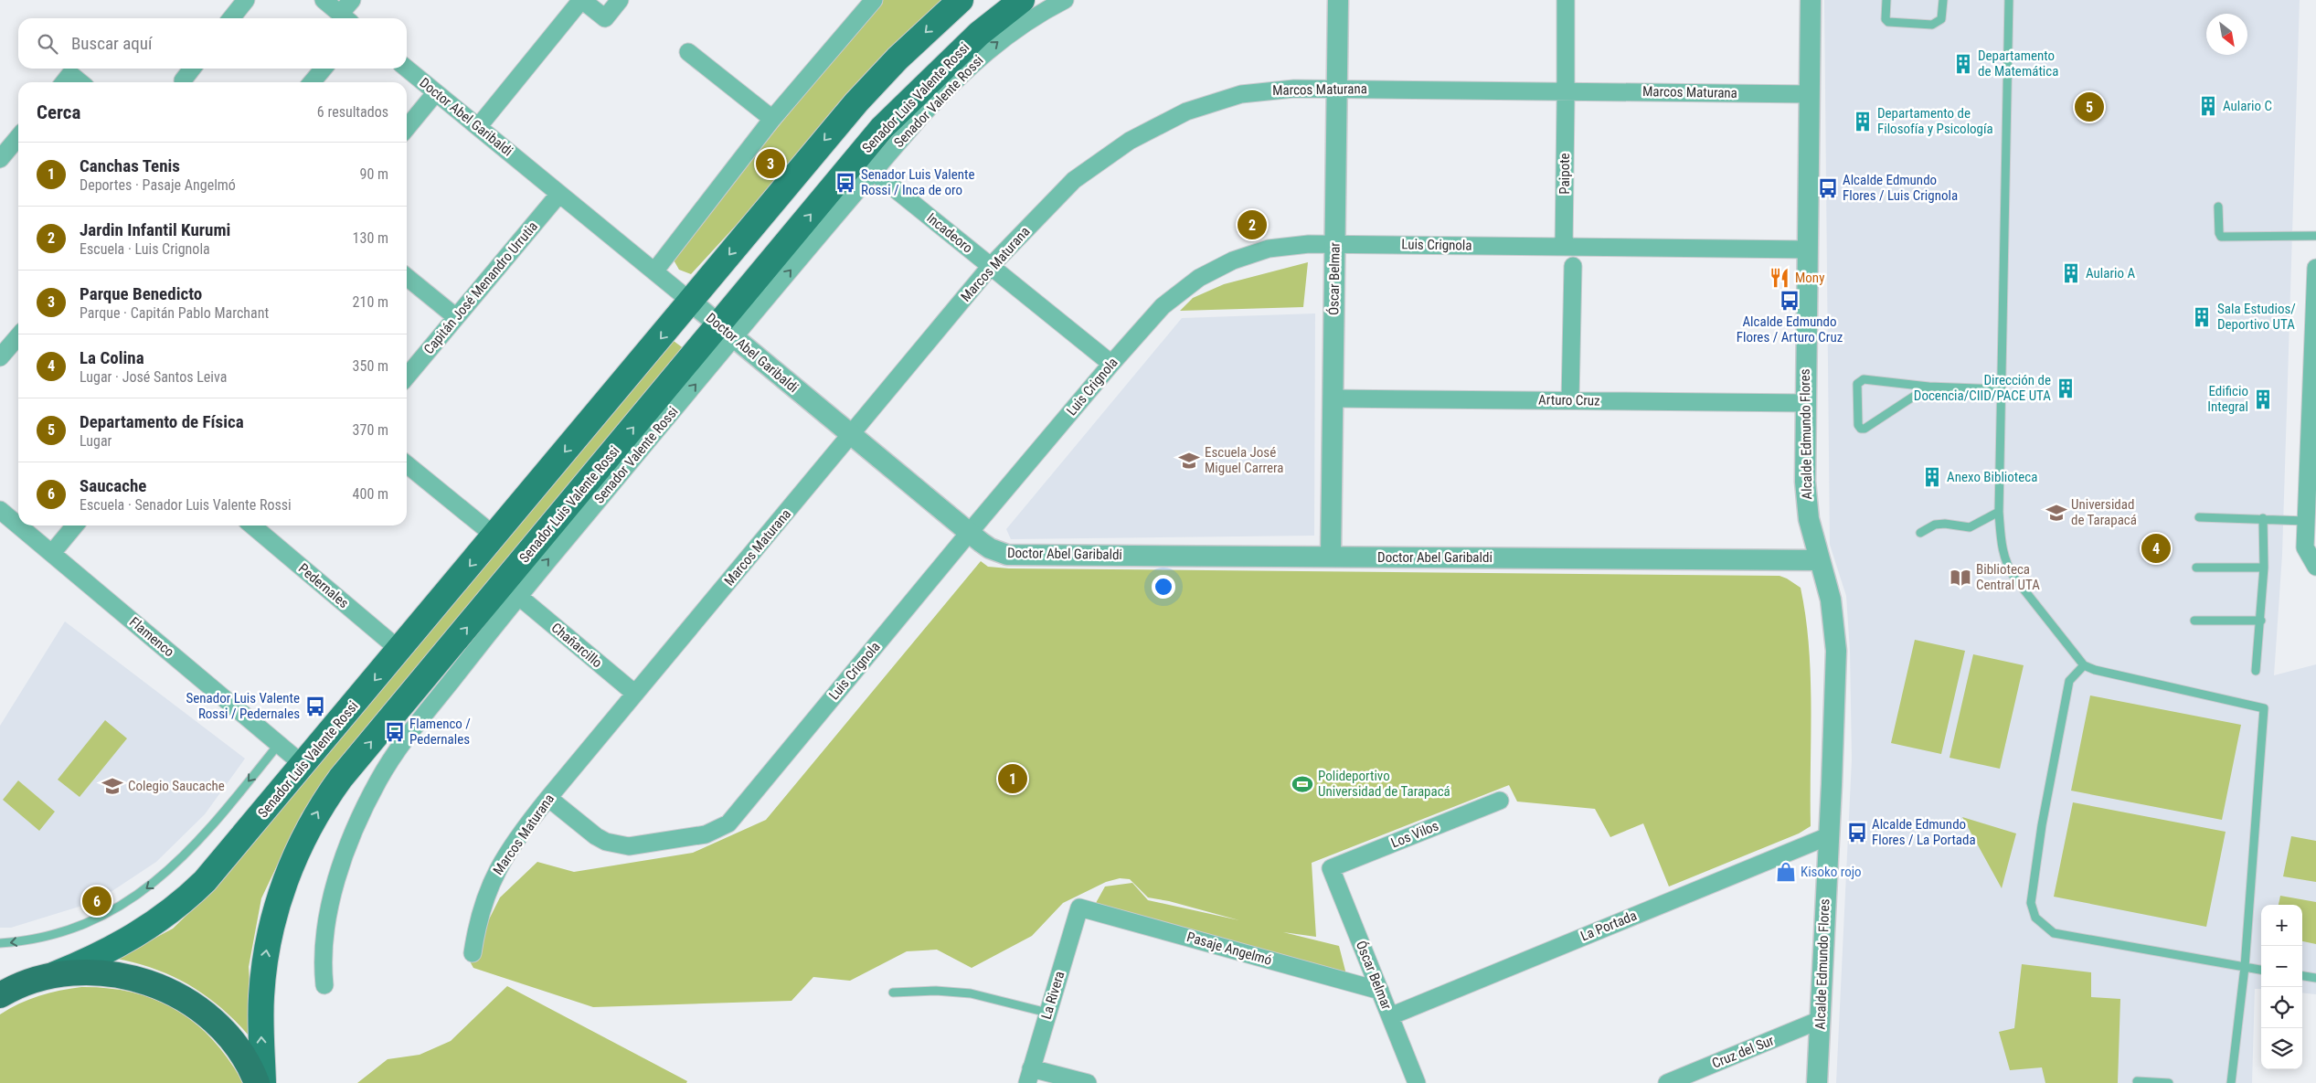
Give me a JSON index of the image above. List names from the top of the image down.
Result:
{
  "streets": {
    "main road": ["Senador Luis Valente Rossi"],
    "street": [
      "Marcos Maturana",
      "Senador Valente Rossi",
      "Doctor Abel Garibaldi",
      "Paipote",
      "Incadeoro",
      "Luis Crignola",
      "Óscar Belmar",
      "Capitán José Menandro Urrutia",
      "Arturo Cruz",
      "Alcalde Edmundo Flores",
      "Pedernales",
      "Flamenco",
      "Chañarcillo",
      "Los Vilos",
      "La Portada",
      "Pasaje Angelmó",
      "La Rivera",
      "Cruz del Sur"
    ]
  },
  "crossings": [
    ["Marcos Maturana", "Doctor Abel Garibaldi"],
    ["Marcos Maturana", "Paipote"],
    ["Marcos Maturana", "Incadeoro"],
    ["Marcos Maturana", "Luis Crignola"],
    ["Marcos Maturana", "Óscar Belmar"],
    ["Marcos Maturana", "Alcalde Edmundo Flores"],
    ["Marcos Maturana", "Chañarcillo"],
    ["Senador Luis Valente Rossi", "Senador Valente Rossi"],
    ["Senador Luis Valente Rossi", "Doctor Abel Garibaldi"],
    ["Senador Luis Valente Rossi", "Pedernales"],
    ["Senador Luis Valente Rossi", "Flamenco"],
    ["Senador Valente Rossi", "Doctor Abel Garibaldi"],
    ["Senador Valente Rossi", "Incadeoro"],
    ["Senador Valente Rossi", "Chañarcillo"],
    ["Doctor Abel Garibaldi", "Luis Crignola"],
    ["Doctor Abel Garibaldi", "Óscar Belmar"],
    ["Doctor Abel Garibaldi", "Capitán José Menandro Urrutia"],
    ["Doctor Abel Garibaldi", "Alcalde Edmundo Flores"],
    ["Paipote", "Luis Crignola"],
    ["Incadeoro", "Luis Crignola"],
    ["Luis Crignola", "Óscar Belmar"],
    ["Luis Crignola", "Alcalde Edmundo Flores"],
    ["Óscar Belmar", "Arturo Cruz"],
    ["Óscar Belmar", "Los Vilos"],
    ["Óscar Belmar", "La Portada"],
    ["Óscar Belmar", "Pasaje Angelmó"],
    ["Arturo Cruz", "Alcalde Edmundo Flores"],
    ["Alcalde Edmundo Flores", "La Portada"],
    ["Alcalde Edmundo Flores", "Cruz del Sur"],
    ["Pasaje Angelmó", "La Rivera"]
  ],
  "places": {
    "building": [
      "Departamento de Matemática",
      "Aulario C",
      "Departamento de Filosofía y Psicología",
      "Aulario A",
      "Sala Estudios/ Deportivo UTA",
      "Dirección de Docencia/CIID/PACE UTA",
      "Edificio Integral",
      "Anexo Biblioteca"
    ],
    "bus stop": [
      "Senador Luis Valente Rossi / Inca de oro",
      "Alcalde Edmundo Flores / Luis Crignola",
      "Alcalde Edmundo Flores / Arturo Cruz",
      "Senador Luis Valente Rossi / Pedernales",
      "Flamenco / Pedernales",
      "Alcalde Edmundo Flores / La Portada"
    ],
    "restaurant": ["Mony"],
    "school or university": ["Escuela José Miguel Carrera", "Universidad de Tarapacá", "Colegio Saucache"],
    "library": ["Biblioteca Central UTA"],
    "sports": ["Polideportivo Universidad de Tarapacá"],
    "shop": ["Kisoko rojo"]
  },
  "north": "bottom right",
  "page": {
    "search": "Buscar aquí",
    "heading": ["Cerca", "6 resultados"],
    "pins": [
      "5",
      "3",
      "2",
      "4",
      "1",
      "6"
    ],
    "list": [
      {
        "mark": "1",
        "name": "Canchas Tenis",
        "note": "Deportes · Pasaje Angelmó",
        "value": "90 m"
      },
      {
        "mark": "2",
        "name": "Jardin Infantil Kurumi",
        "note": "Escuela · Luis Crignola",
        "value": "130 m"
      },
      {
        "mark": "3",
        "name": "Parque Benedicto",
        "note": "Parque · Capitán Pablo Marchant",
        "value": "210 m"
      },
      {
        "mark": "4",
        "name": "La Colina",
        "note": "Lugar · José Santos Leiva",
        "value": "350 m"
      },
      {
        "mark": "5",
        "name": "Departamento de Física",
        "note": "Lugar",
        "value": "370 m"
      },
      {
        "mark": "6",
        "name": "Saucache",
        "note": "Escuela · Senador Luis Valente Rossi",
        "value": "400 m"
      }
    ],
    "map_buttons": ["+", "−"]
  }
}
